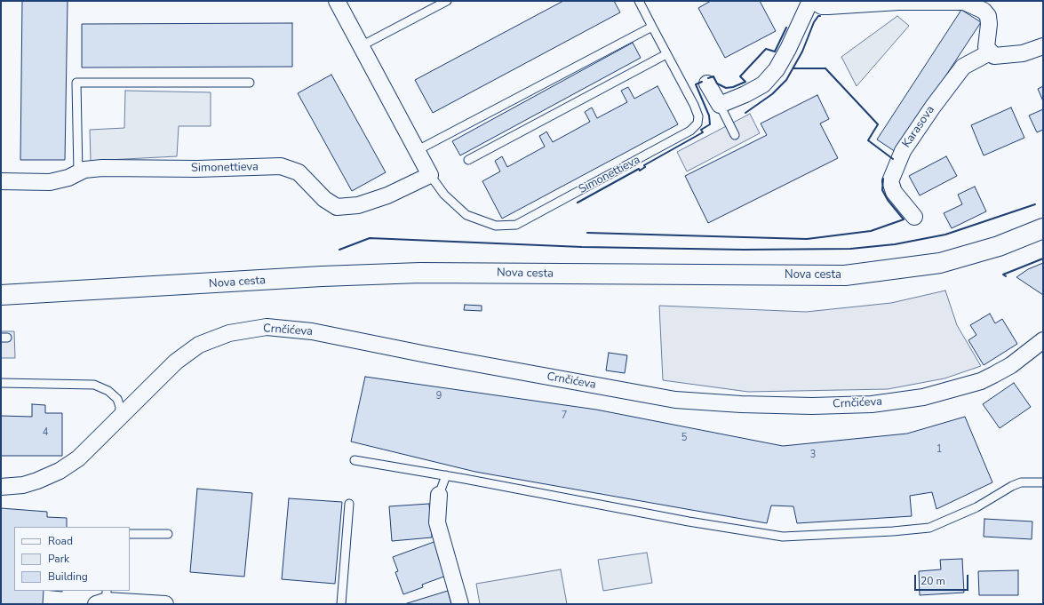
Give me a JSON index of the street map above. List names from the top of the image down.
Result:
{
  "streets": {
    "street": [
      "Karasova",
      "Simonettieva",
      "Nova cesta",
      "Crnčićeva"
    ]
  },
  "house_numbers": [
    "9",
    "7",
    "4",
    "5",
    "1",
    "3"
  ],
  "legend": ["Road", "Park", "Building"],
  "scale_bar": "20 m"
}
